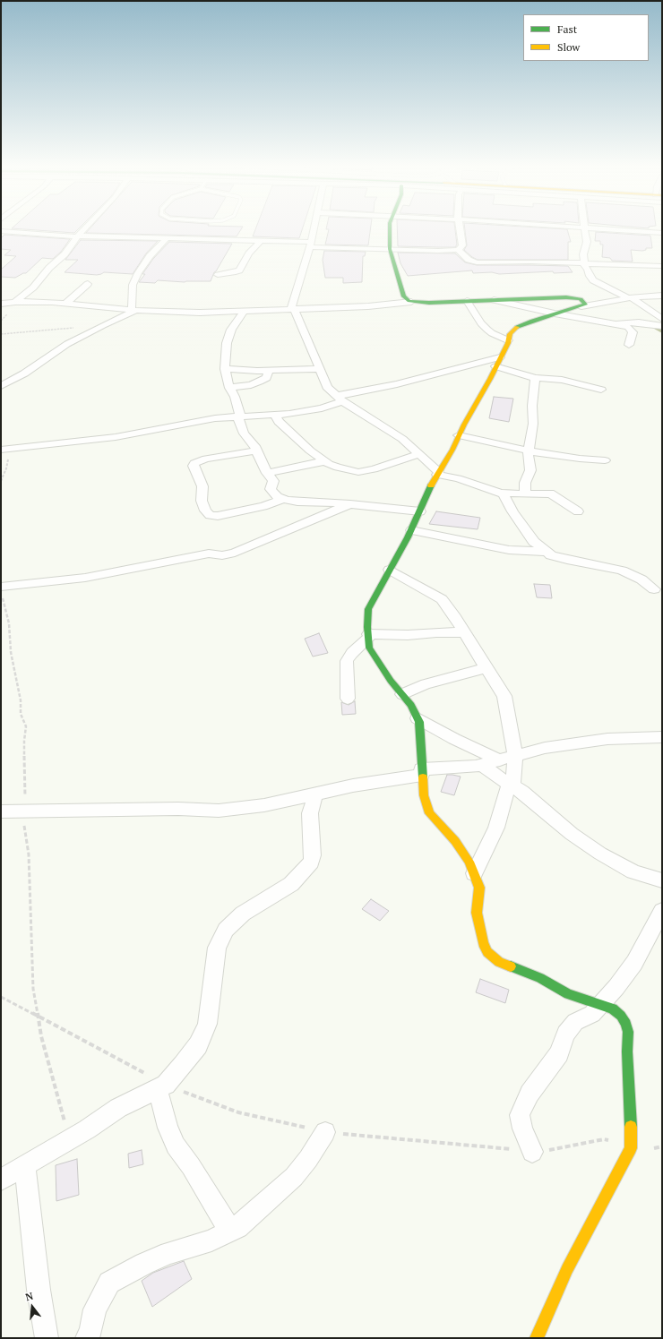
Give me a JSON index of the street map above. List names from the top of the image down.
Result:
{
  "legend": ["Fast", "Slow"],
  "north": "top"
}
